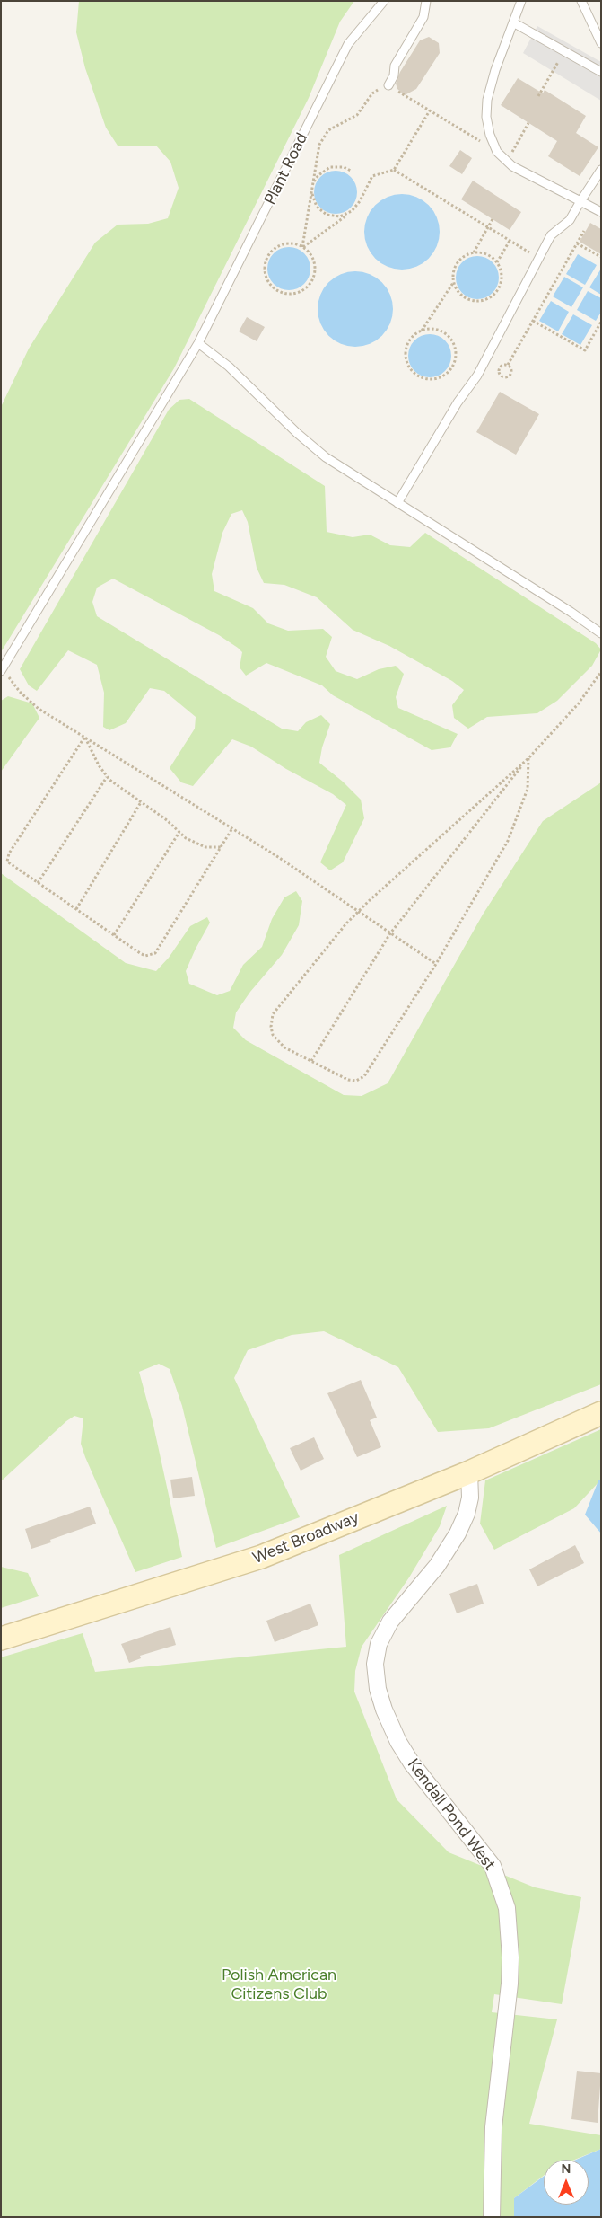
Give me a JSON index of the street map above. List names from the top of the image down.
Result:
{
  "streets": {
    "main road": ["West Broadway"],
    "street": ["Kendall Pond West"],
    "lane": ["Plant Road"]
  },
  "crossings": [
    ["West Broadway", "Kendall Pond West"]
  ],
  "parks": ["Polish American Citizens Club"],
  "north": "top"
}
